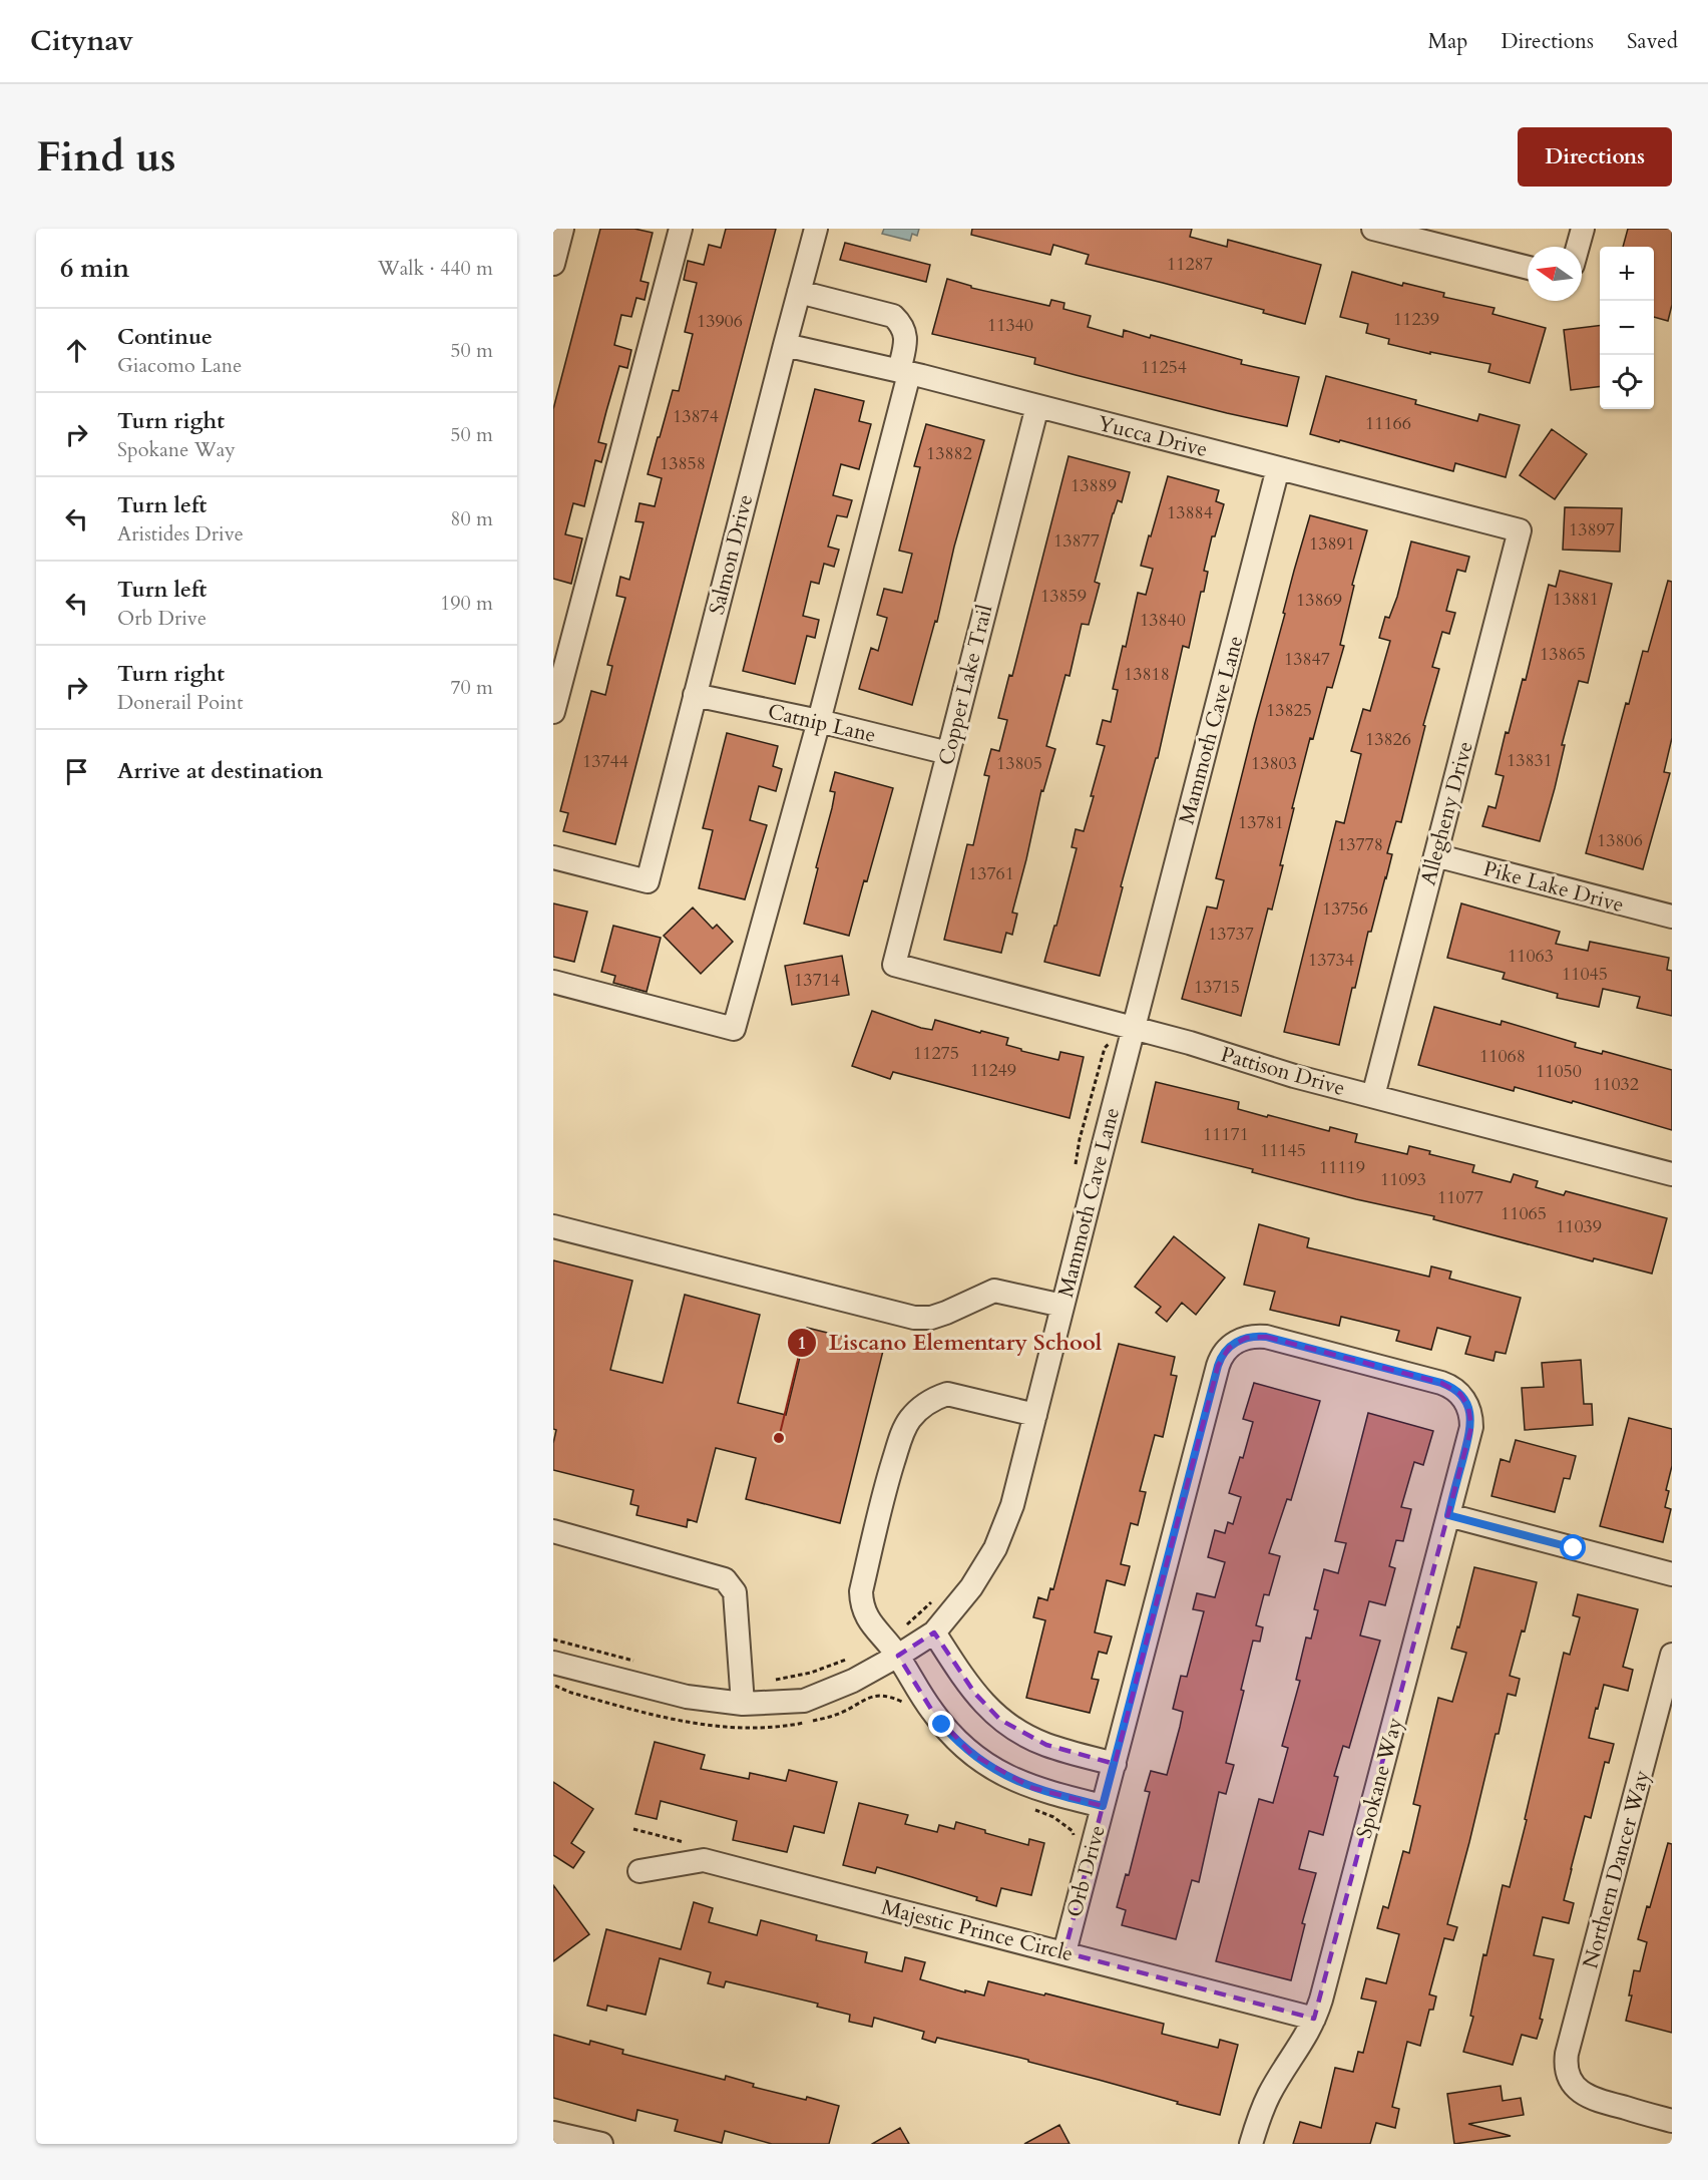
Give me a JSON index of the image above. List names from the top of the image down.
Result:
{
  "streets": {
    "street": [
      "Yucca Drive",
      "Salmon Drive",
      "Copper Lake Trail",
      "Catnip Lane",
      "Mammoth Cave Lane",
      "Allegheny Drive",
      "Pike Lake Drive",
      "Pattison Drive",
      "Spokane Way",
      "Northern Dancer Way",
      "Orb Drive",
      "Majestic Prince Circle"
    ]
  },
  "crossings": [
    ["Yucca Drive", "Salmon Drive"],
    ["Yucca Drive", "Copper Lake Trail"],
    ["Yucca Drive", "Mammoth Cave Lane"],
    ["Yucca Drive", "Allegheny Drive"],
    ["Salmon Drive", "Catnip Lane"],
    ["Copper Lake Trail", "Catnip Lane"],
    ["Copper Lake Trail", "Pattison Drive"],
    ["Mammoth Cave Lane", "Pattison Drive"],
    ["Allegheny Drive", "Pike Lake Drive"],
    ["Allegheny Drive", "Pattison Drive"],
    ["Spokane Way", "Orb Drive"],
    ["Spokane Way", "Majestic Prince Circle"],
    ["Orb Drive", "Majestic Prince Circle"]
  ],
  "places": ["Liscano Elementary School"],
  "house_numbers": [
    "11287",
    "11239",
    "13906",
    "11340",
    "11254",
    "13874",
    "11166",
    "13882",
    "13858",
    "13889",
    "13884",
    "13897",
    "13877",
    "13891",
    "13859",
    "13881",
    "13869",
    "13840",
    "13865",
    "13847",
    "13818",
    "13825",
    "13826",
    "13831",
    "13744",
    "13805",
    "13803",
    "13781",
    "13806",
    "13778",
    "13761",
    "13756",
    "13737",
    "11063",
    "13734",
    "11045",
    "13714",
    "13715",
    "11275",
    "11068",
    "11249",
    "11050",
    "11032",
    "11171",
    "11145",
    "11119",
    "11093",
    "11077",
    "11065",
    "11039"
  ],
  "north": "left",
  "page": {
    "header": "Citynav",
    "nav": ["Map", "Directions", "Saved"],
    "buttons": "Directions",
    "title": "Find us",
    "heading": ["6 min", "Walk · 440 m"],
    "map_buttons": ["+", "−"],
    "list": [
      ["Continue", "Giacomo Lane", "50 m"],
      ["Turn right", "Spokane Way", "50 m"],
      ["Turn left", "Aristides Drive", "80 m"],
      ["Turn left", "Orb Drive", "190 m"],
      ["Turn right", "Donerail Point", "70 m"],
      "Arrive at destination"
    ]
  }
}
